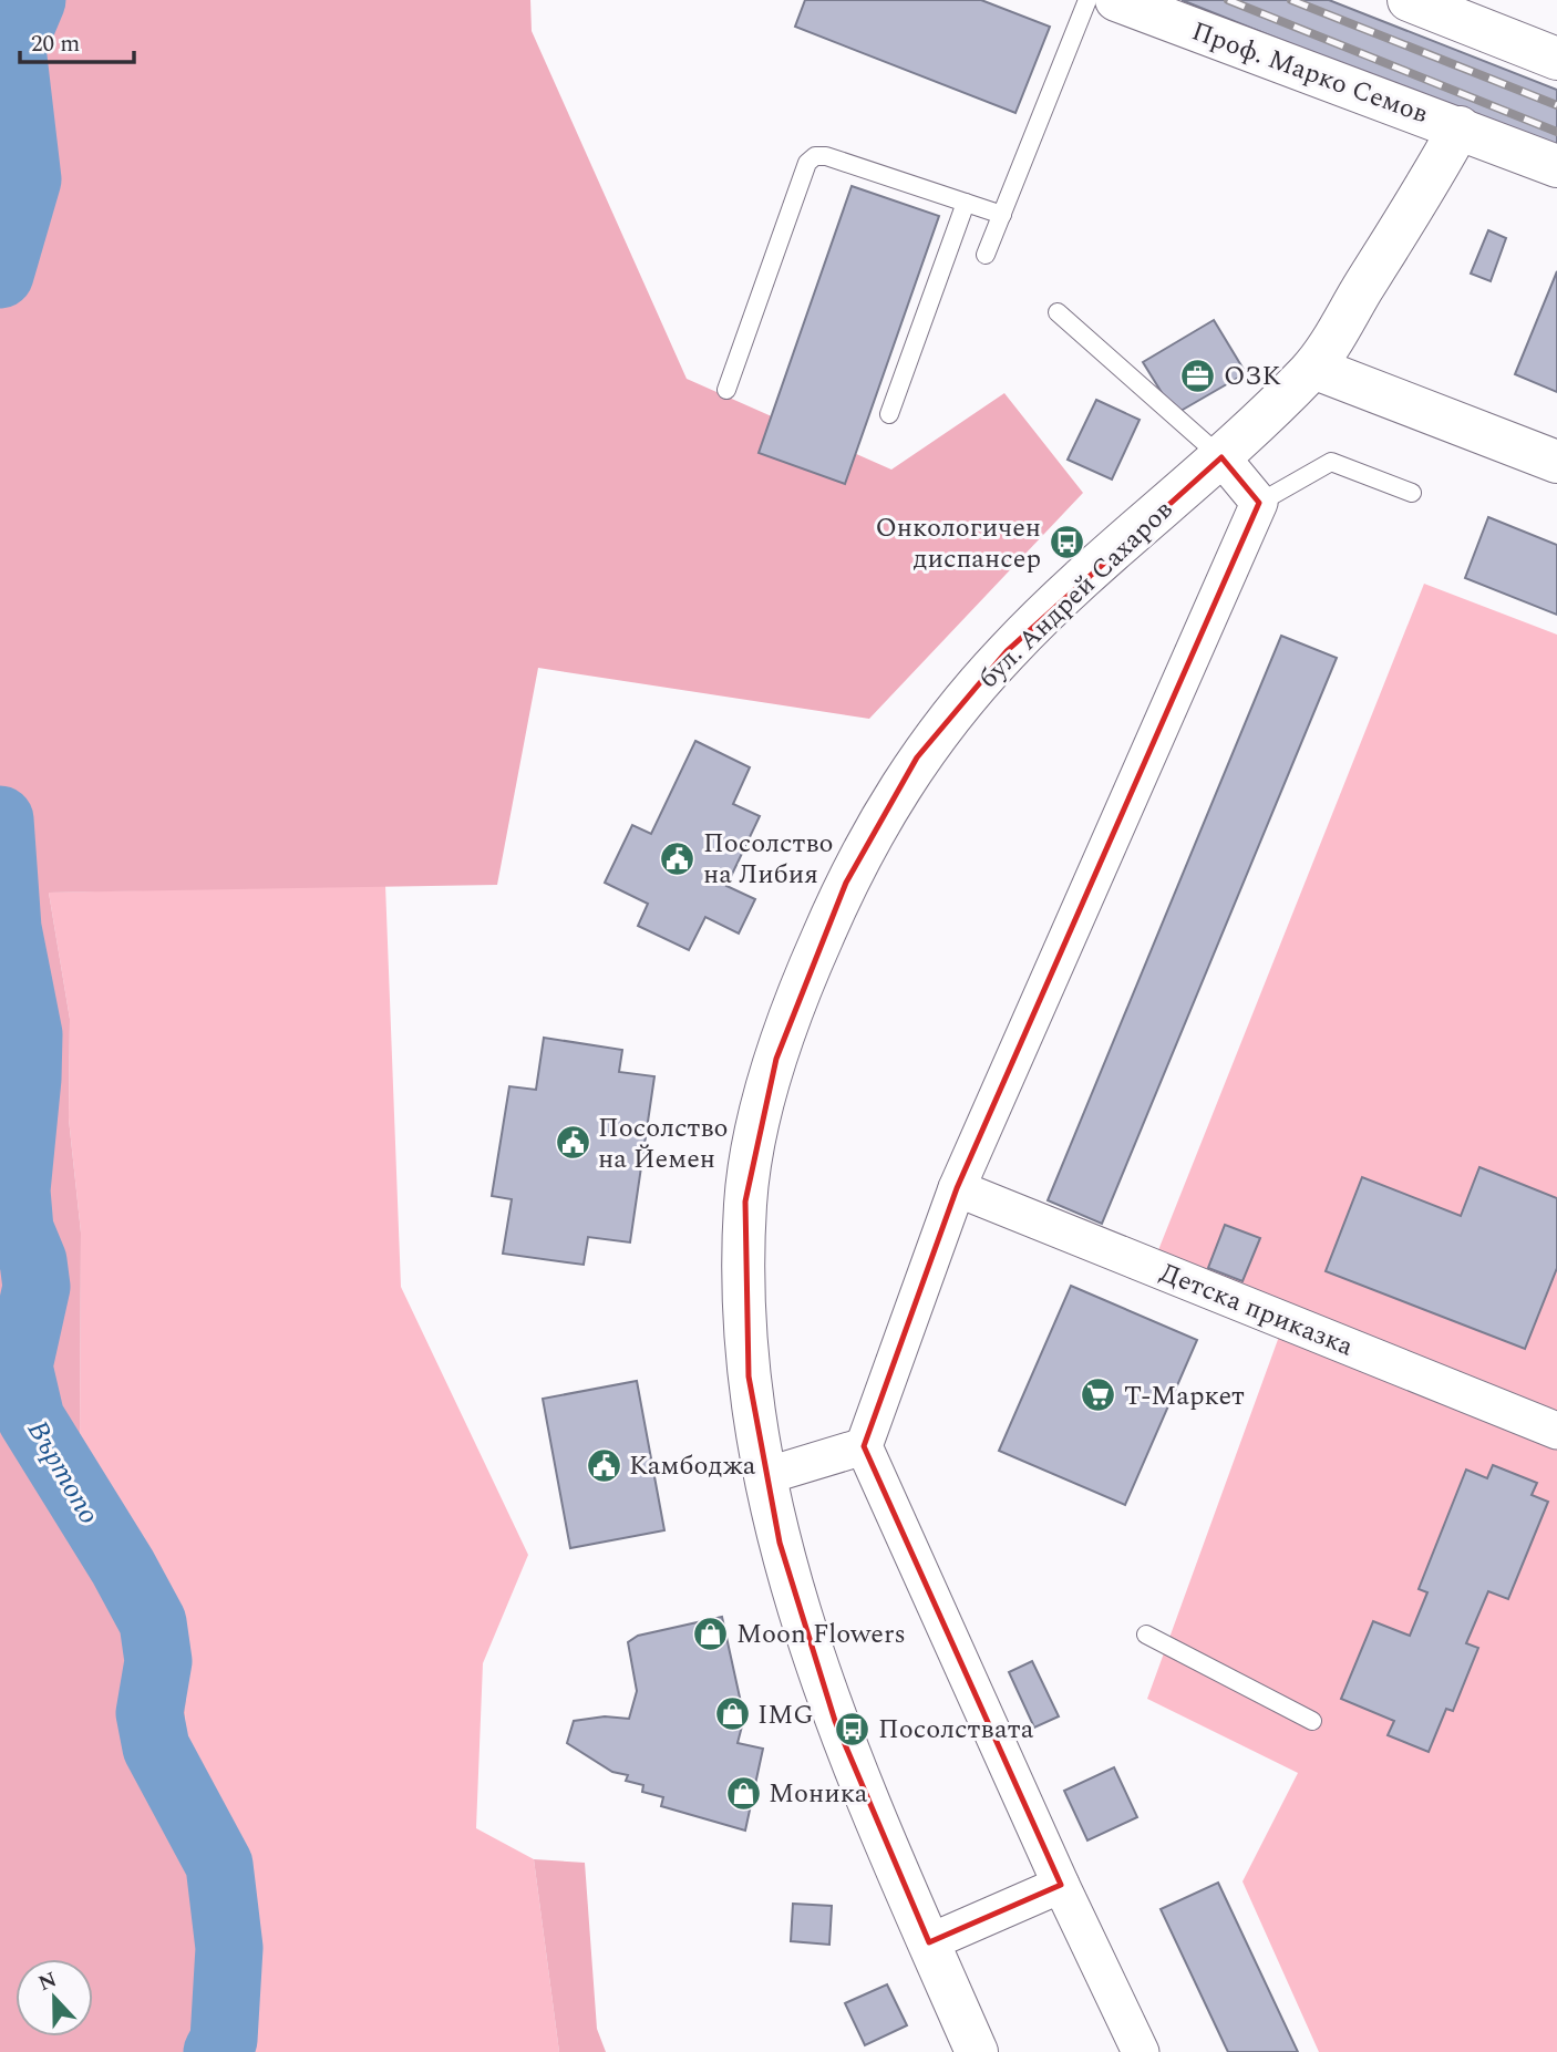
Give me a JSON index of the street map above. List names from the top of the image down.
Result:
{
  "streets": {
    "street": ["Проф. Марко Семов", "бул. Андрей Сахаров", "Детска приказка"]
  },
  "crossings": [
    ["Проф. Марко Семов", "бул. Андрей Сахаров"]
  ],
  "water": ["Въртопо"],
  "places": {
    "office": ["ОЗК"],
    "bus stop": ["Онкологичен диспансер", "Посолствата"],
    "public building": ["Посолство на Либия", "Посолство на Йемен", "Камбоджа"],
    "supermarket": ["Т-Маркет"],
    "shop": ["Moon Flowers", "IMG", "Моника"]
  },
  "scale_bar": "20 m",
  "north": "top"
}
